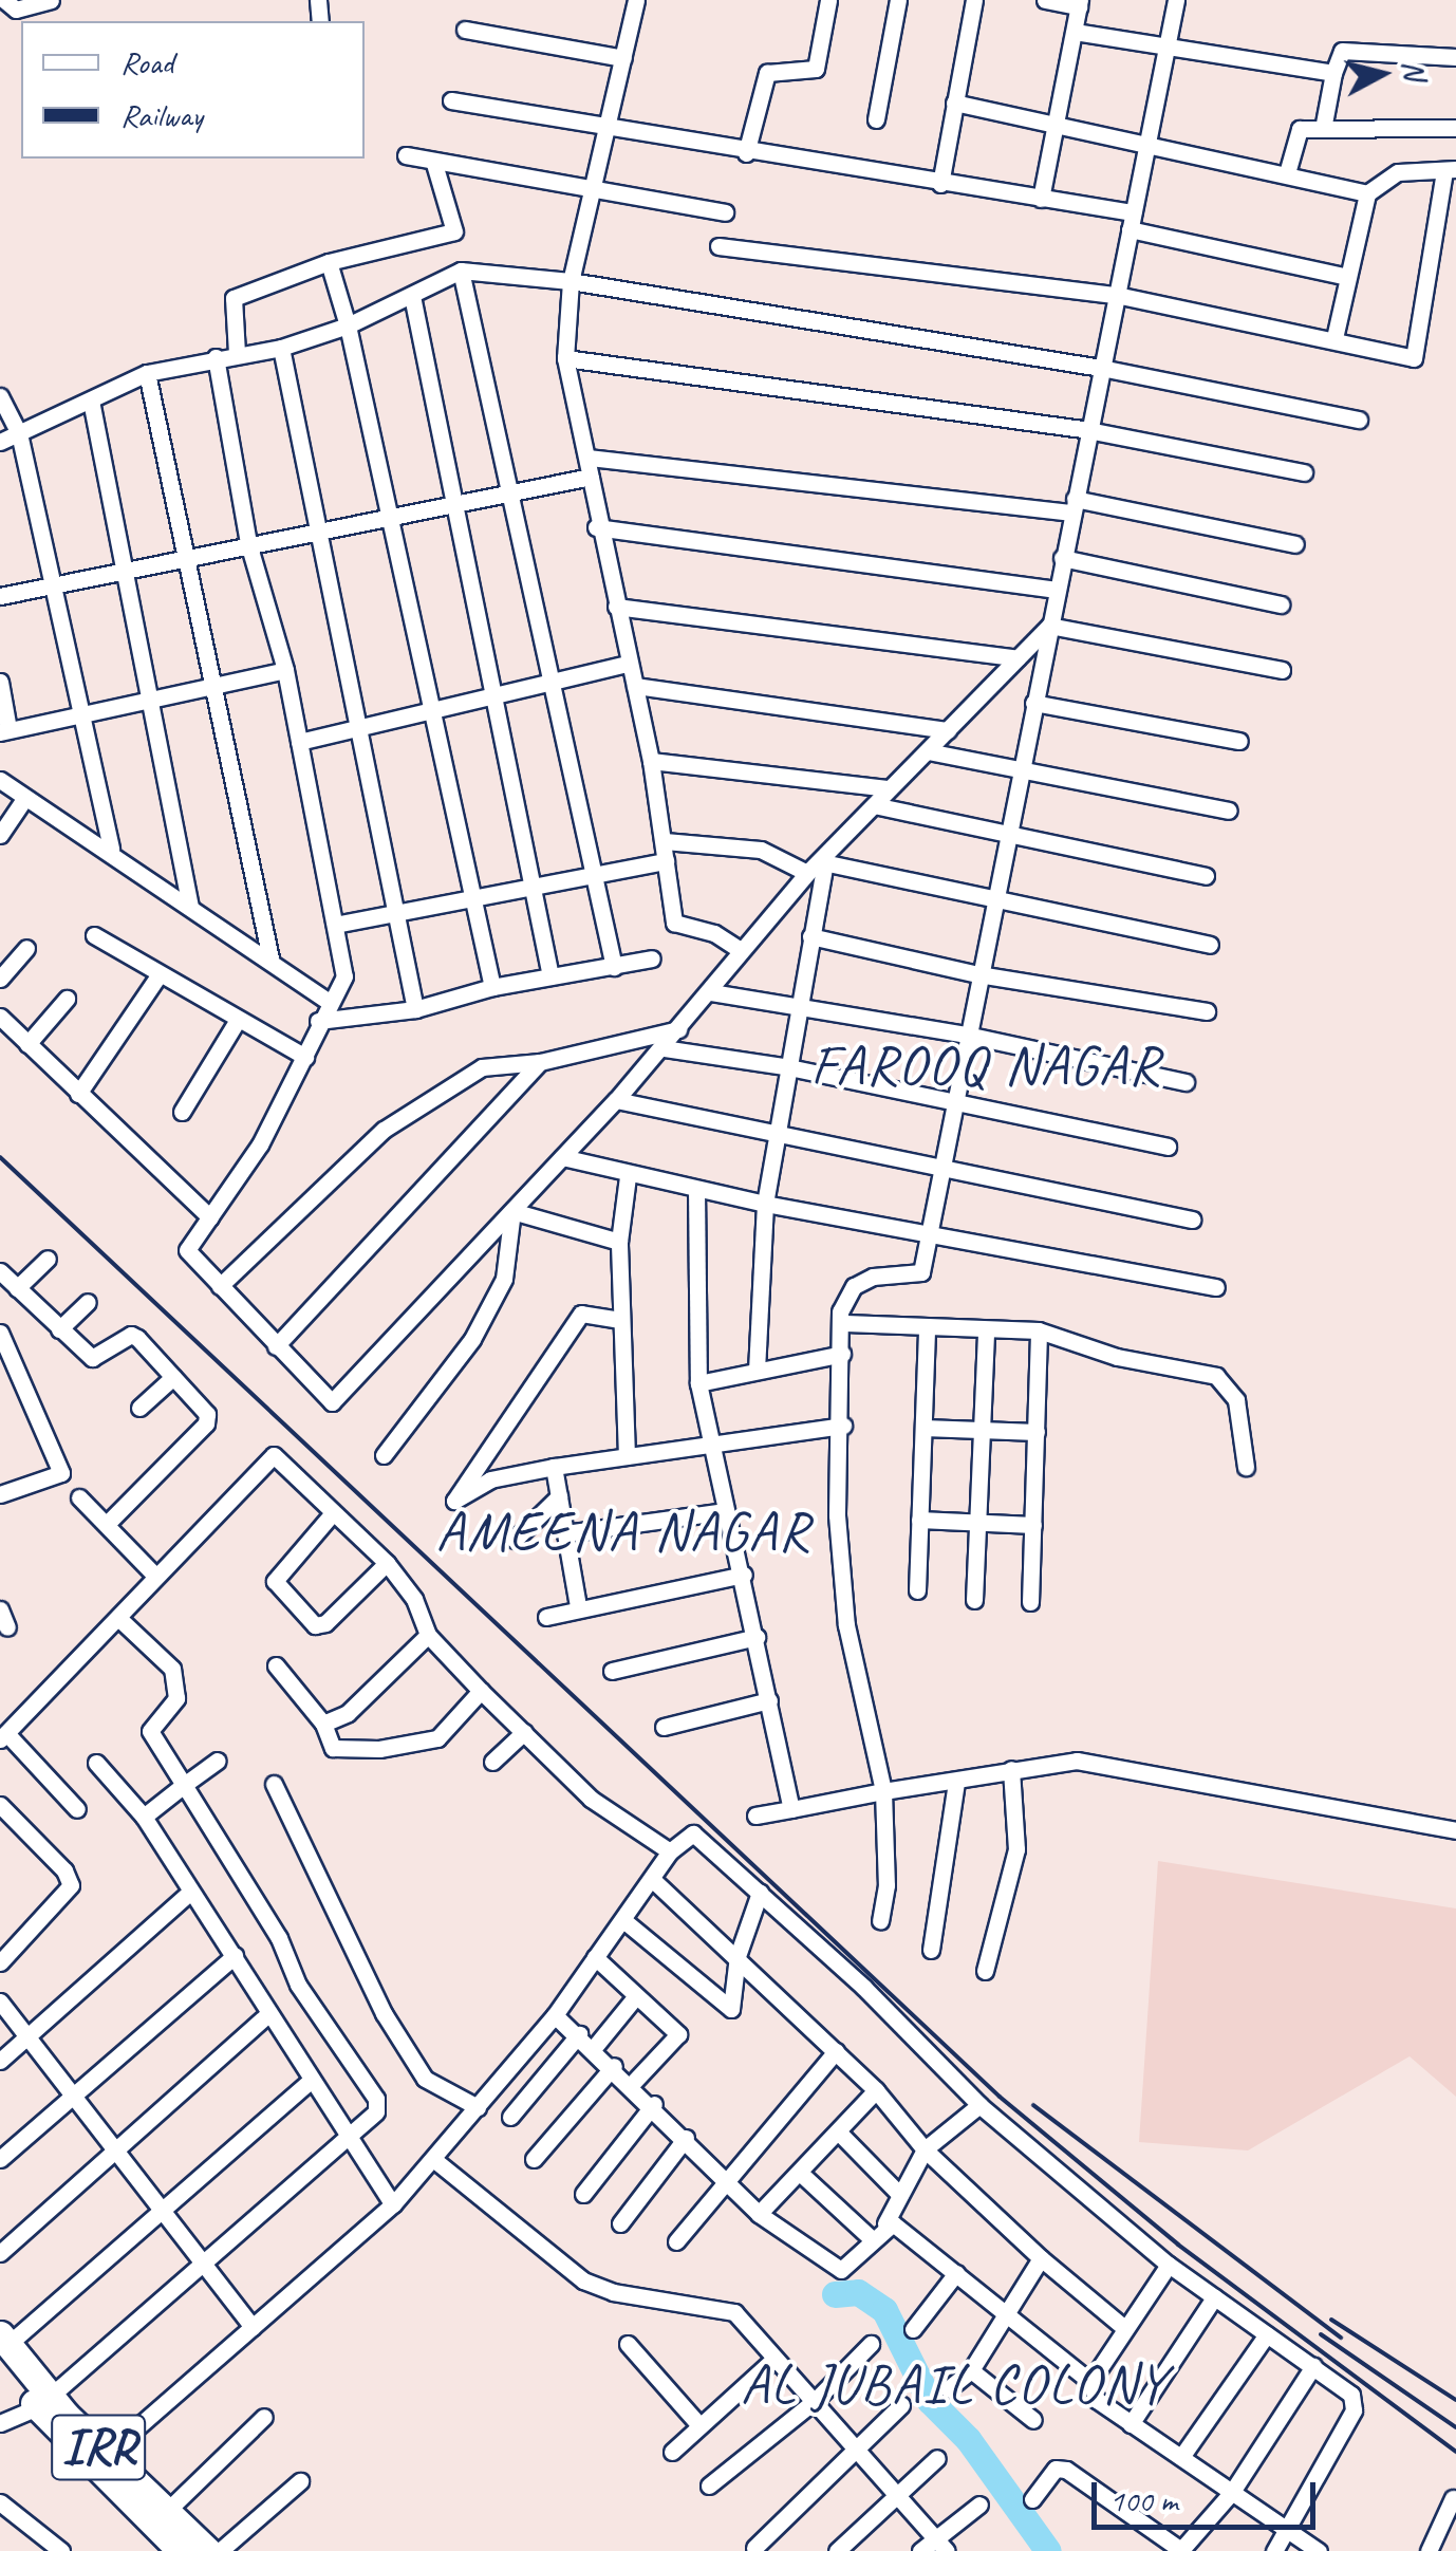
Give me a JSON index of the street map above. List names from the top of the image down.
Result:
{
  "streets": {
    "highway": ["IRR"]
  },
  "districts": ["FAROOQ NAGAR", "AMEENA NAGAR", "AL JUBAIL COLONY"],
  "legend": ["Road", "Railway"],
  "scale_bar": "100 m",
  "north": "right"
}
